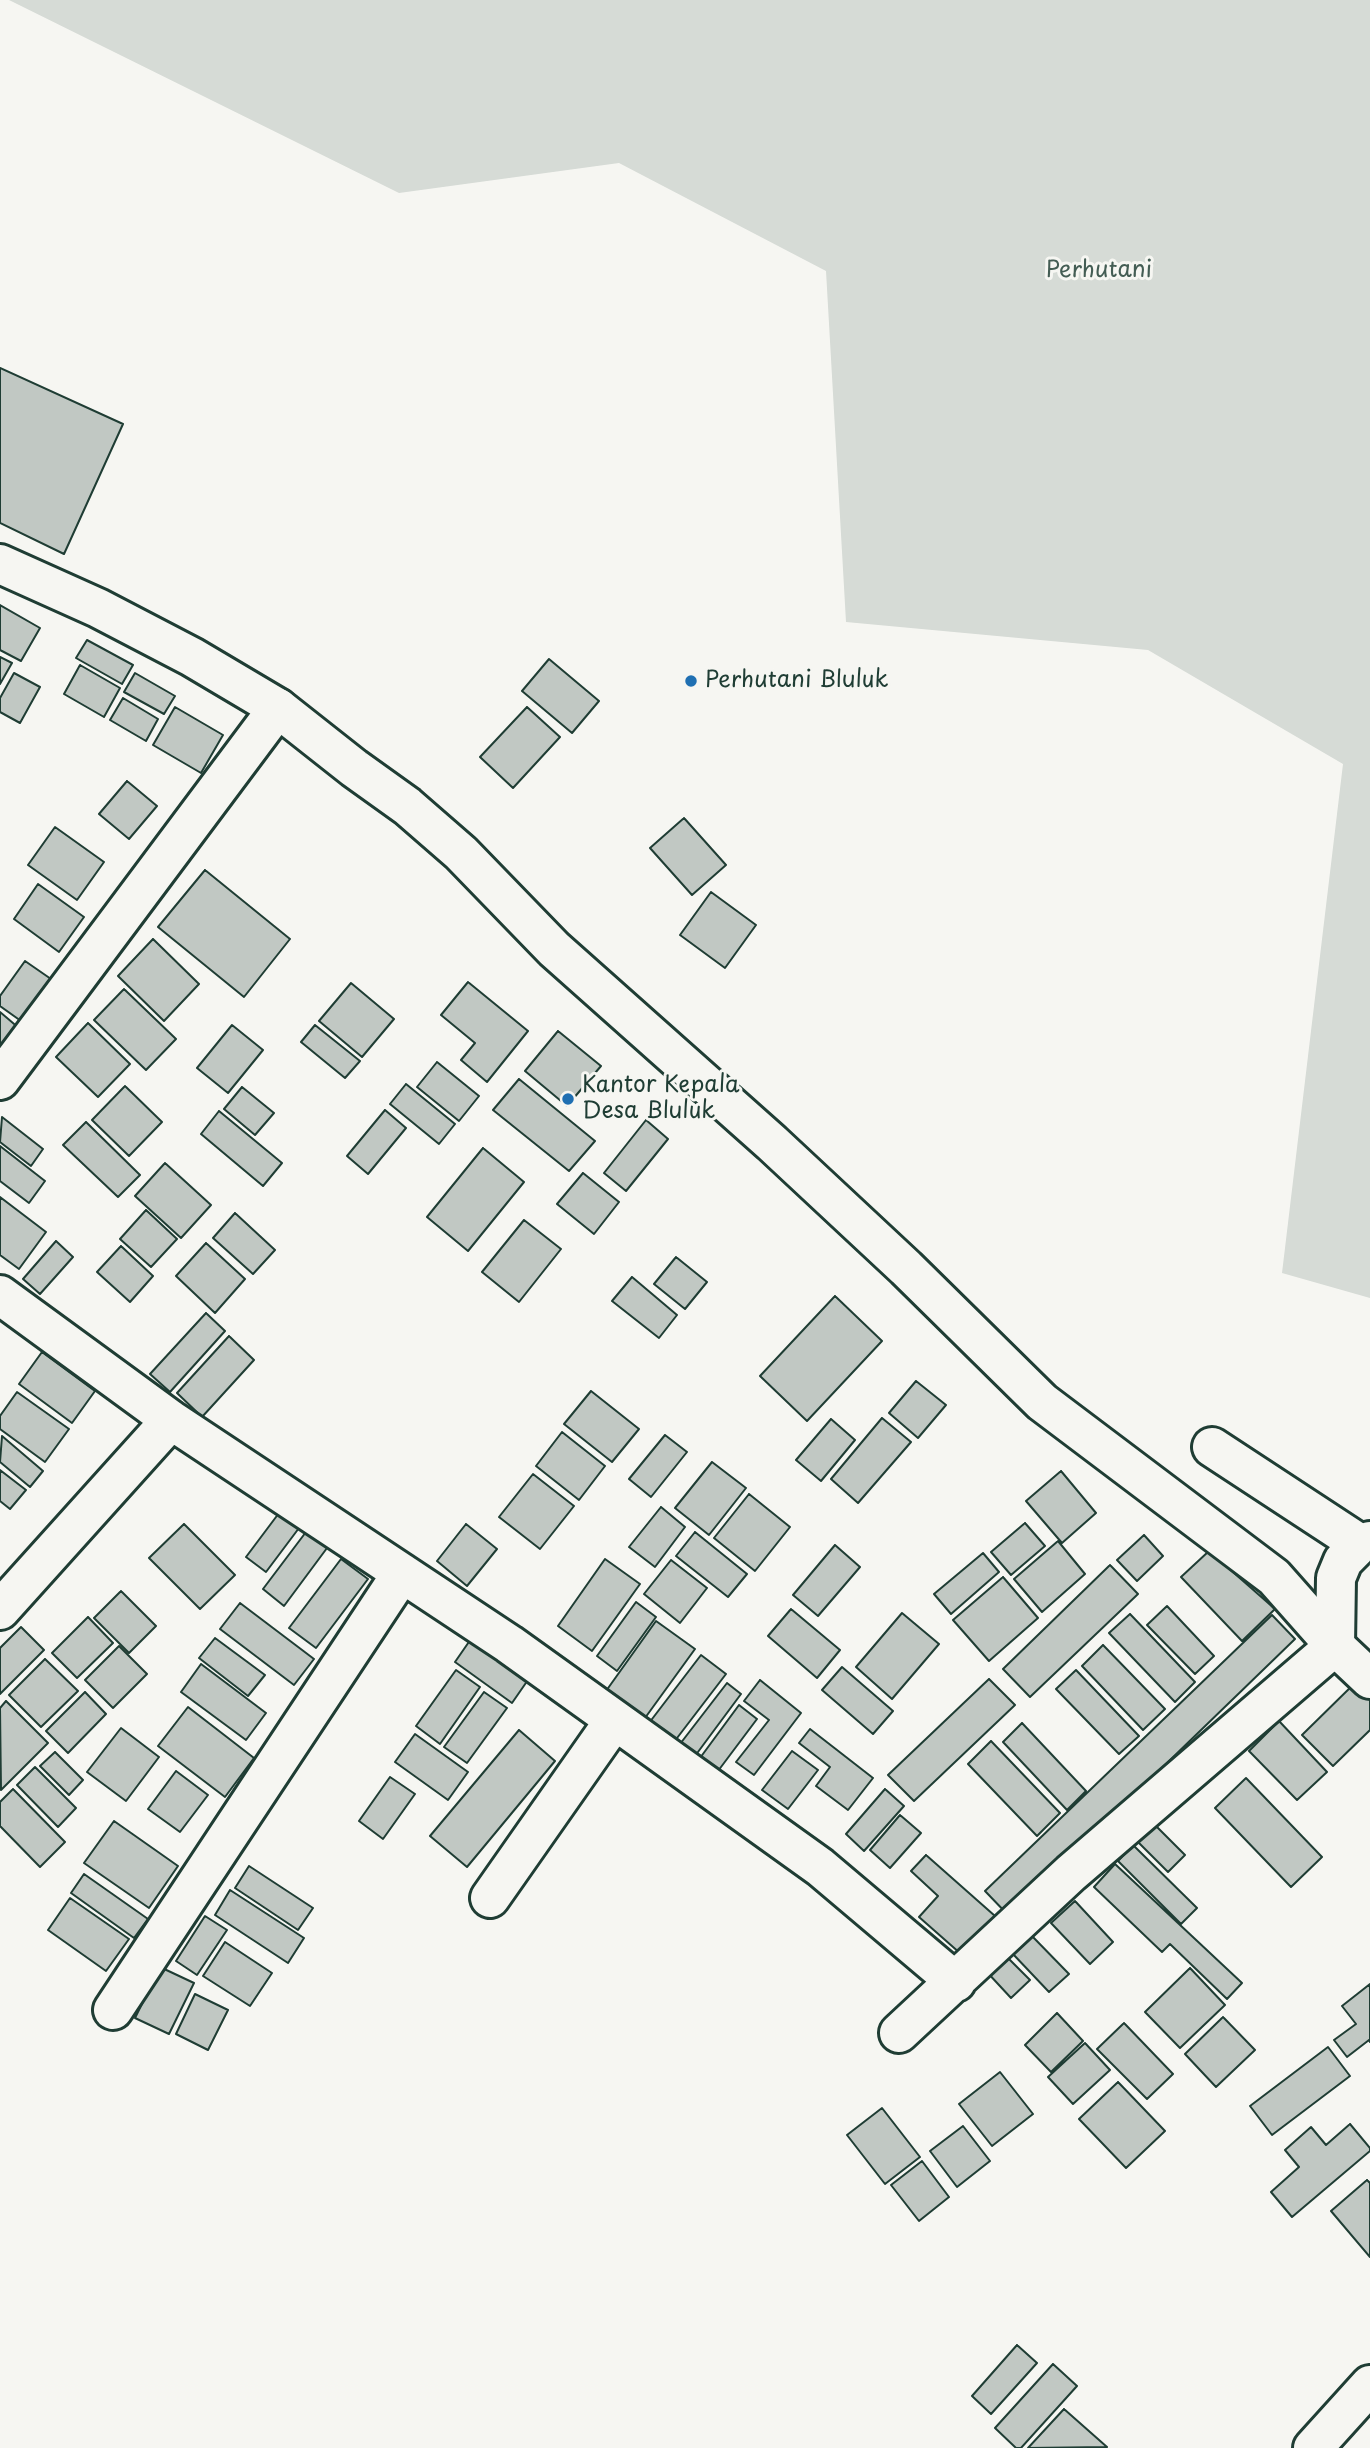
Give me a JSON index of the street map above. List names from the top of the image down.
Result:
{
  "parks": ["Perhutani"],
  "places": ["Perhutani Bluluk", "Kantor Kepala Desa Bluluk"]
}
